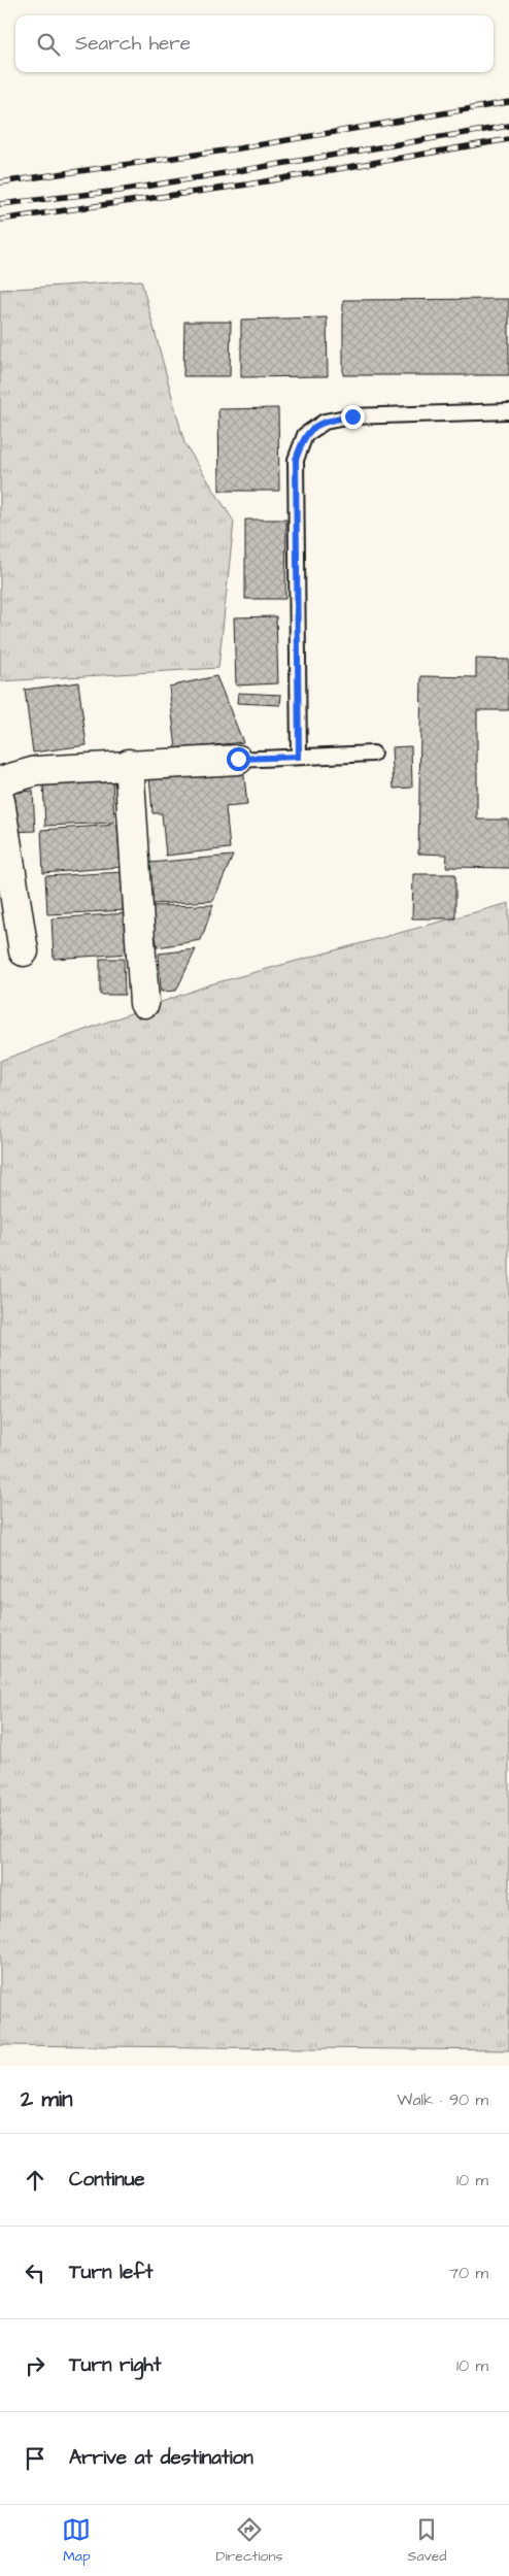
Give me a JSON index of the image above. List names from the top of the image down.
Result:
{
  "page": {
    "search": "Search here",
    "heading": ["2 min", "Walk · 90 m"],
    "list": [
      ["Continue", "10 m"],
      ["Turn left", "70 m"],
      ["Turn right", "10 m"],
      "Arrive at destination"
    ],
    "nav": ["Map", "Directions", "Saved"]
  }
}
